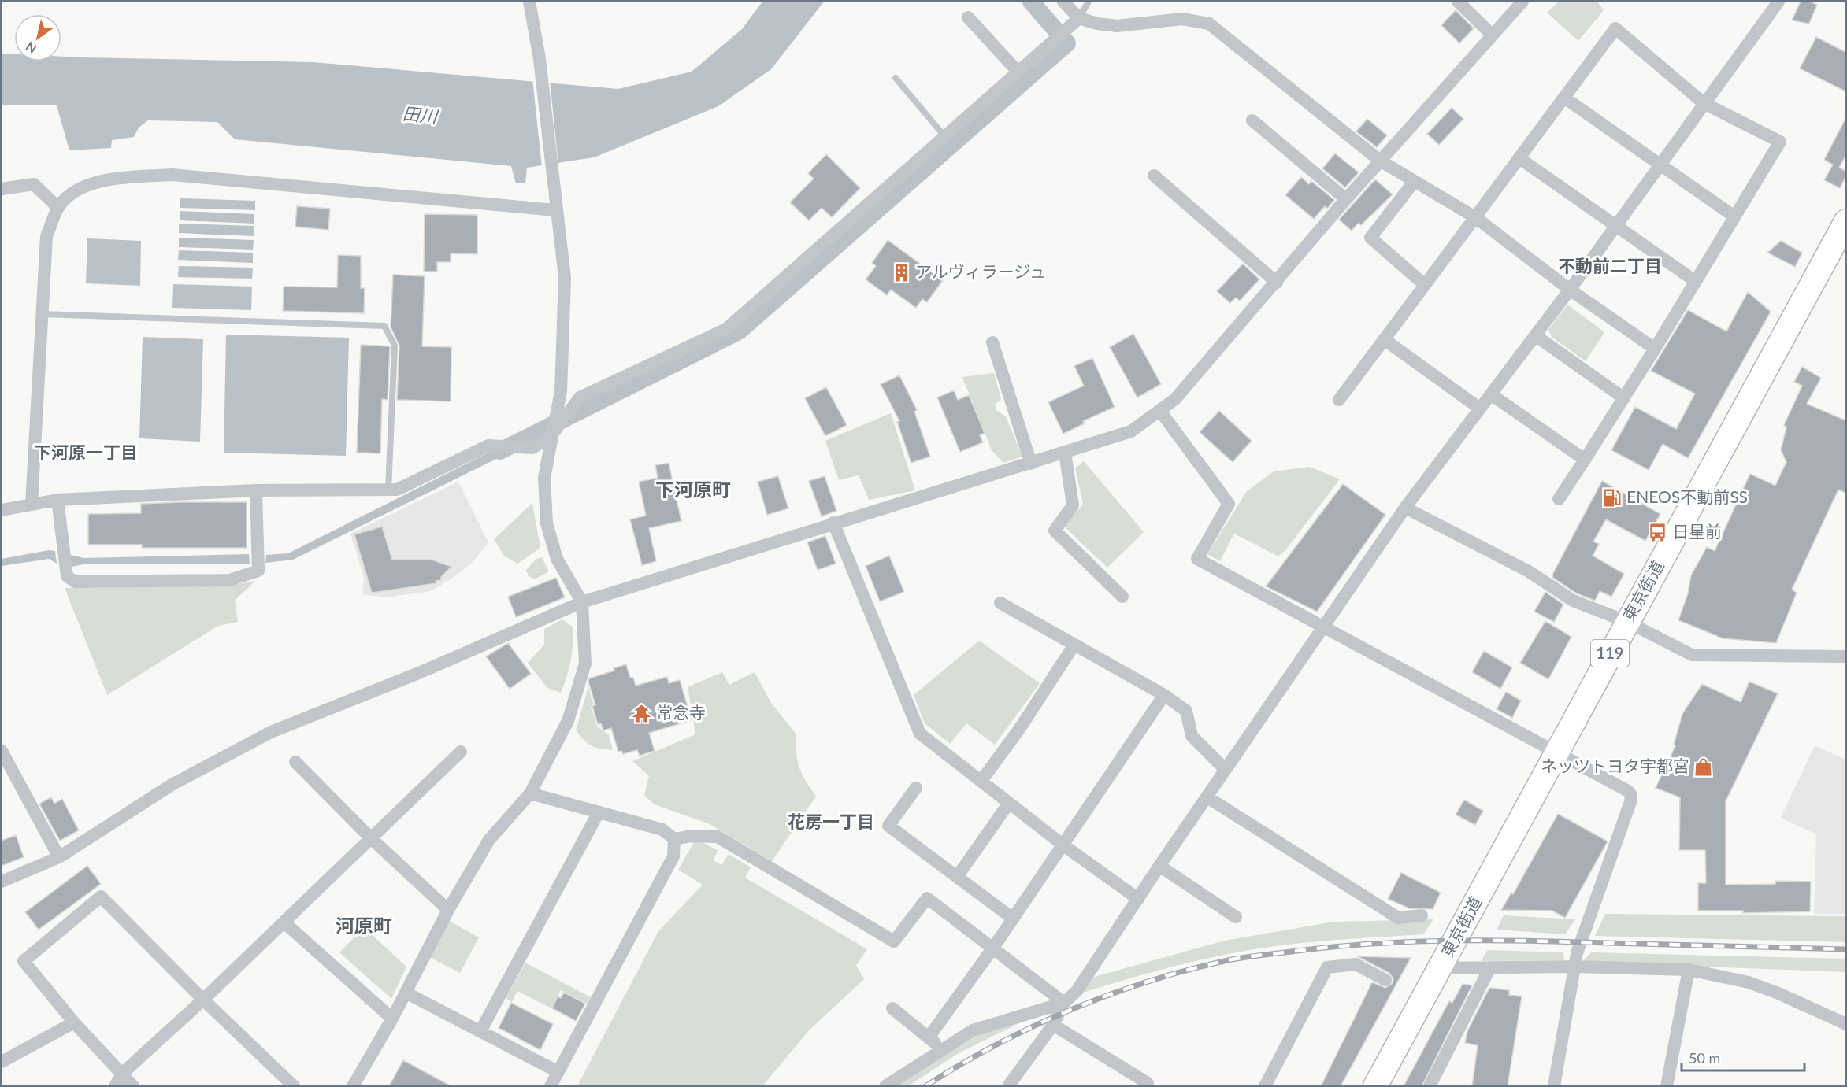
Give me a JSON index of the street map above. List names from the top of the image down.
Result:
{
  "streets": {
    "highway": ["東京街道", "119"]
  },
  "districts": [
    "不動前二丁目",
    "下河原一丁目",
    "下河原町",
    "花房一丁目",
    "河原町"
  ],
  "water": ["田川"],
  "places": {
    "building": ["アルヴィラージュ"],
    "fuel station": ["ENEOS不動前SS"],
    "bus stop": ["日星前"],
    "temple": ["常念寺"],
    "shop": ["ネッツトヨタ宇都宮"]
  },
  "scale_bar": "50 m",
  "north": "bottom left"
}
